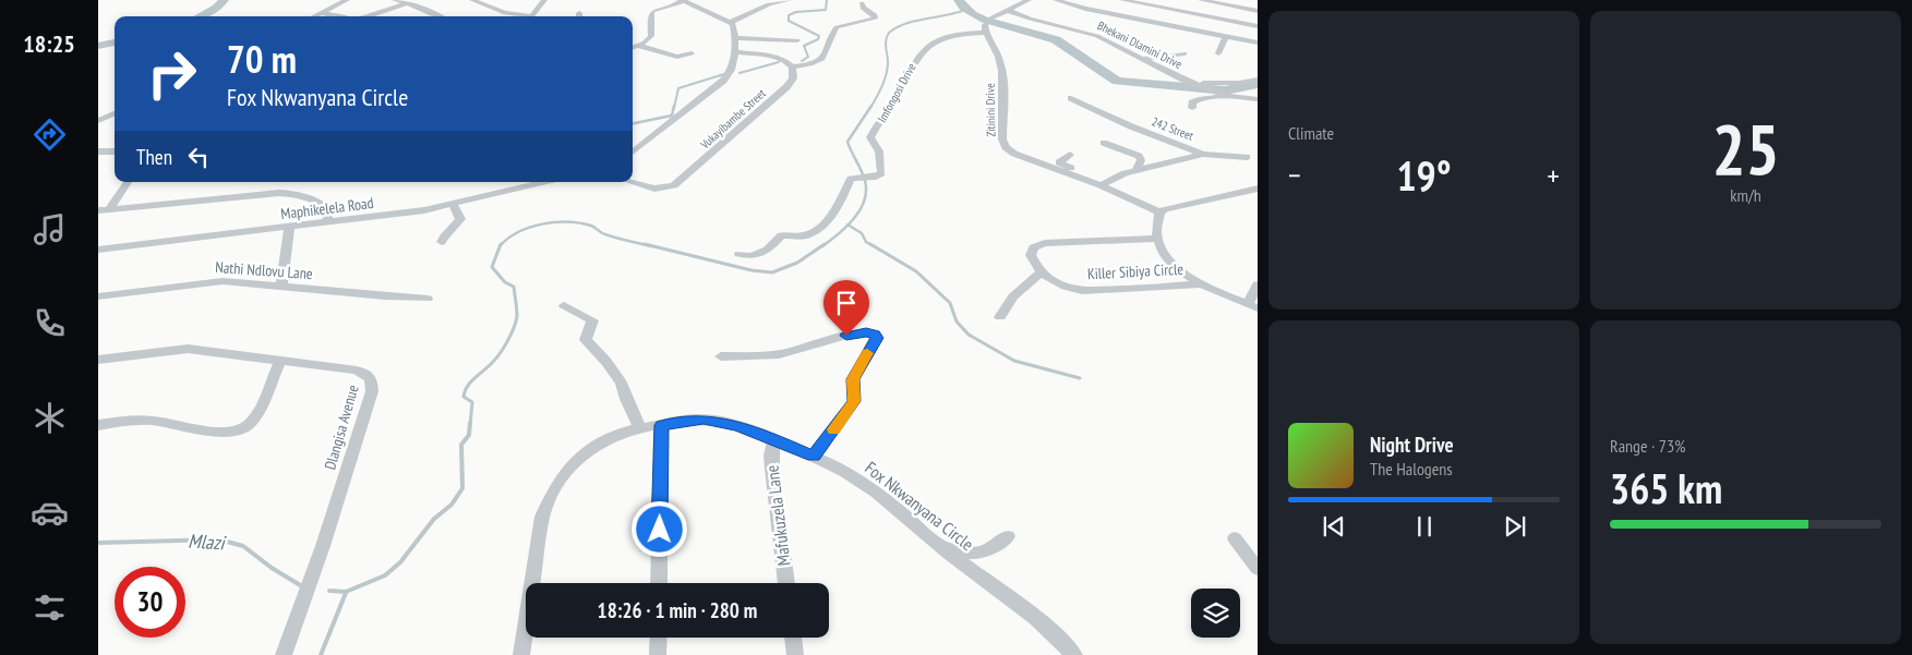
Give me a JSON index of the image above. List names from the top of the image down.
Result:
{
  "streets": {
    "street": [
      "Bhekani Dlamini Drive",
      "Imfongosi Drive",
      "Zitinini Drive",
      "Vukayibambe Street",
      "242 Street",
      "Maphikelela Road",
      "Nathi Ndlovu Lane",
      "Killer Sibiya Circle",
      "Dlangisa Avenue",
      "Fox Nkwanyana Circle",
      "Mafukuzela Lane"
    ]
  },
  "crossings": [
    ["Imfongosi Drive", "Zitinini Drive"],
    ["Zitinini Drive", "242 Street"],
    ["Fox Nkwanyana Circle", "Mafukuzela Lane"]
  ],
  "water": ["Mlazi"],
  "page": {
    "tabs": "18:25",
    "tile": [
      "Climate",
      ["25", "km/h"],
      ["Range · 73%", "365 km"]
    ],
    "turn": ["70 m", "Fox Nkwanyana Circle"],
    "then": "Then",
    "heat": ["−", "19°", "+"],
    "song": ["Night Drive", "The Halogens"],
    "limit": "30",
    "trip": "18:26 · 1 min · 280 m"
  }
}
